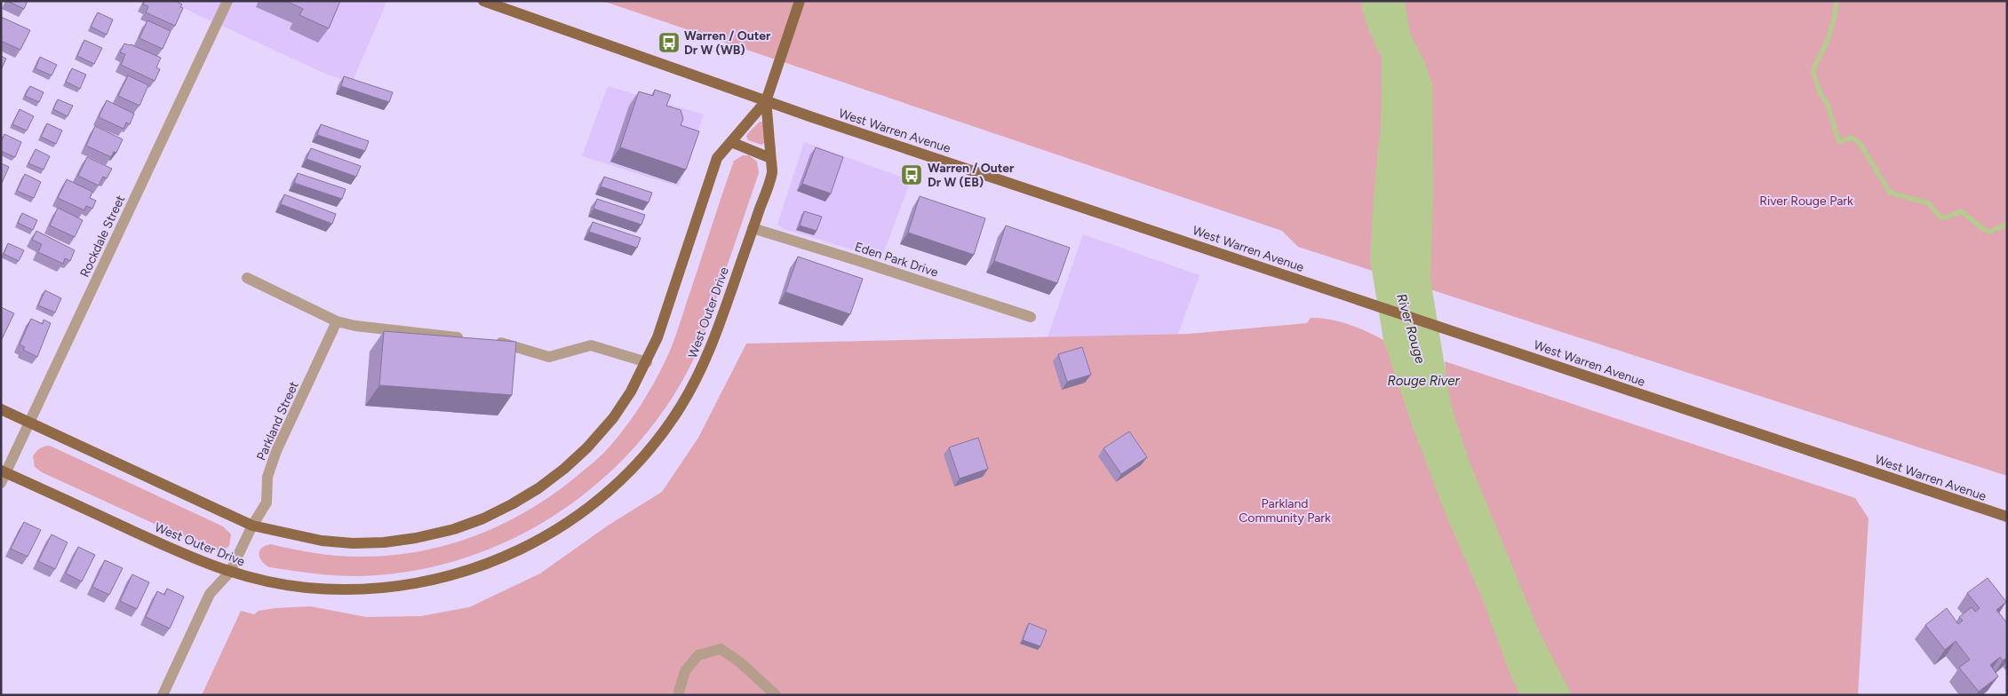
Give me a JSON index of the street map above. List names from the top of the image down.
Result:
{
  "streets": {
    "main road": ["West Warren Avenue", "West Outer Drive"],
    "street": ["Rockdale Street", "Eden Park Drive", "Parkland Street"]
  },
  "crossings": [
    ["West Warren Avenue", "West Outer Drive"],
    ["Rockdale Street", "West Outer Drive"],
    ["Eden Park Drive", "West Outer Drive"],
    ["West Outer Drive", "Parkland Street"]
  ],
  "water": ["River Rouge", "Rouge River"],
  "parks": ["River Rouge Park", "Parkland Community Park"],
  "places": {
    "bus stop": ["Warren / Outer Dr W (WB)", "Warren / Outer Dr W (EB)"]
  }
}
